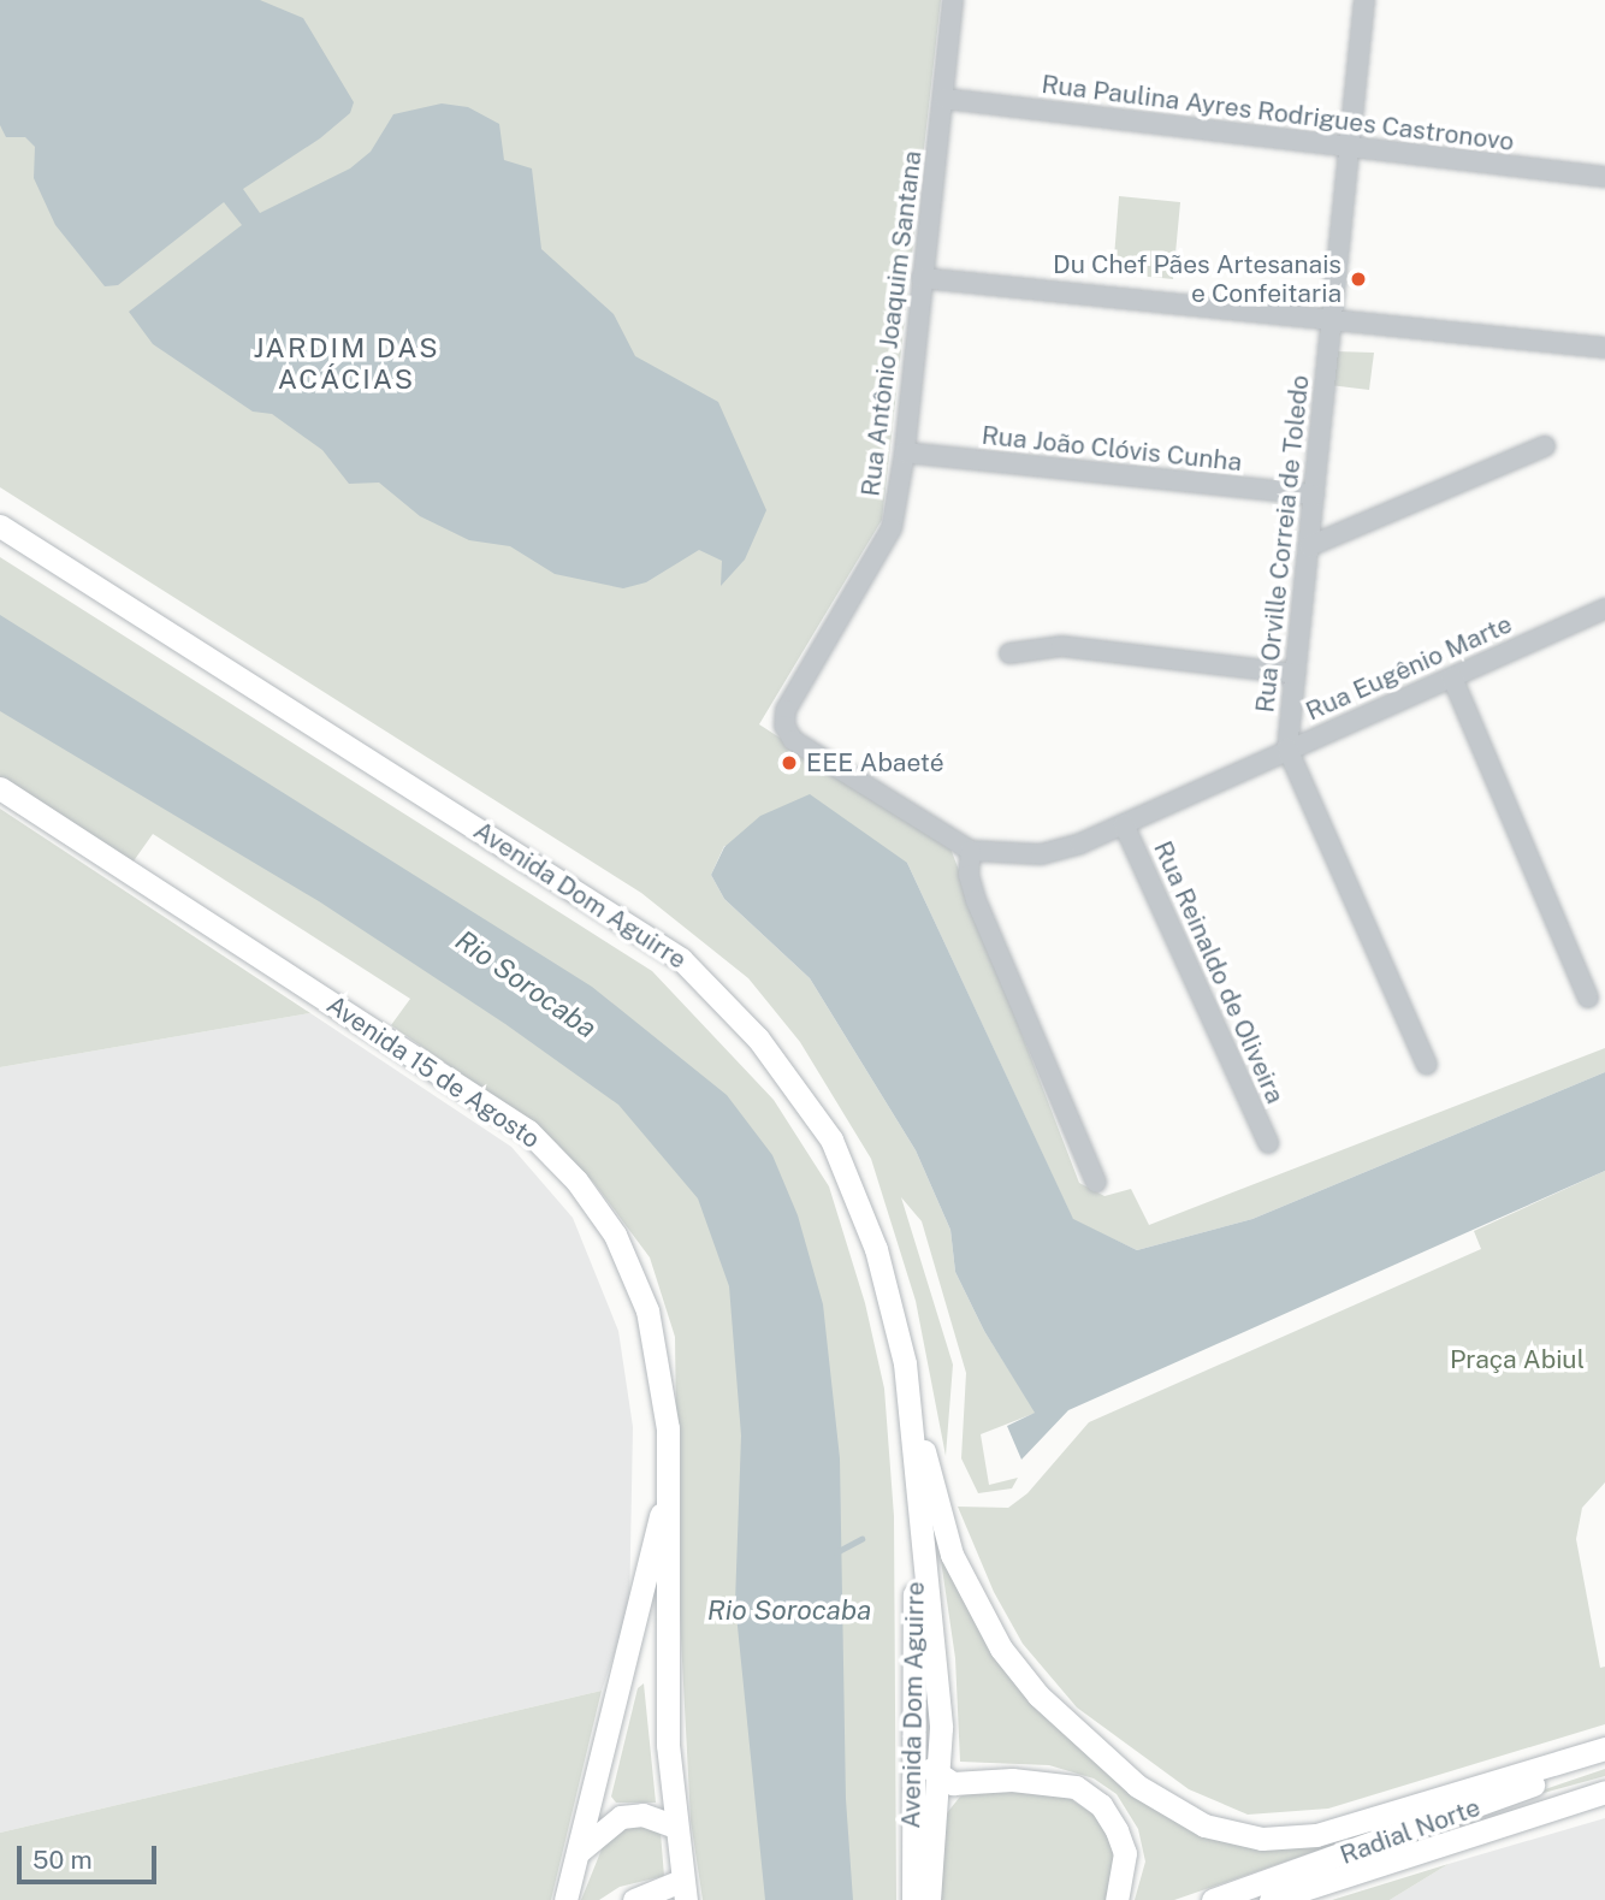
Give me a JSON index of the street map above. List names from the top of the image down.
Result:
{
  "streets": {
    "main road": ["Avenida Dom Aguirre", "Avenida 15 de Agosto", "Radial Norte"],
    "street": [
      "Rua Paulina Ayres Rodrigues Castronovo",
      "Rua Antônio Joaquim Santana",
      "Rua João Clóvis Cunha",
      "Rua Orville Correia de Toledo",
      "Rua Eugênio Marte",
      "Rua Reinaldo de Oliveira"
    ]
  },
  "crossings": [
    ["Rua Paulina Ayres Rodrigues Castronovo", "Rua Antônio Joaquim Santana"],
    ["Rua Paulina Ayres Rodrigues Castronovo", "Rua Orville Correia de Toledo"],
    ["Rua Antônio Joaquim Santana", "Rua João Clóvis Cunha"],
    ["Rua Antônio Joaquim Santana", "Rua Eugênio Marte"],
    ["Rua João Clóvis Cunha", "Rua Orville Correia de Toledo"],
    ["Rua Orville Correia de Toledo", "Rua Eugênio Marte"],
    ["Rua Eugênio Marte", "Rua Reinaldo de Oliveira"]
  ],
  "districts": ["JARDIM DAS ACÁCIAS"],
  "water": ["Rio Sorocaba"],
  "parks": ["Praça Abiul"],
  "places": ["Du Chef Pães Artesanais e Confeitaria", "EEE Abaeté"],
  "scale_bar": "50 m"
}
